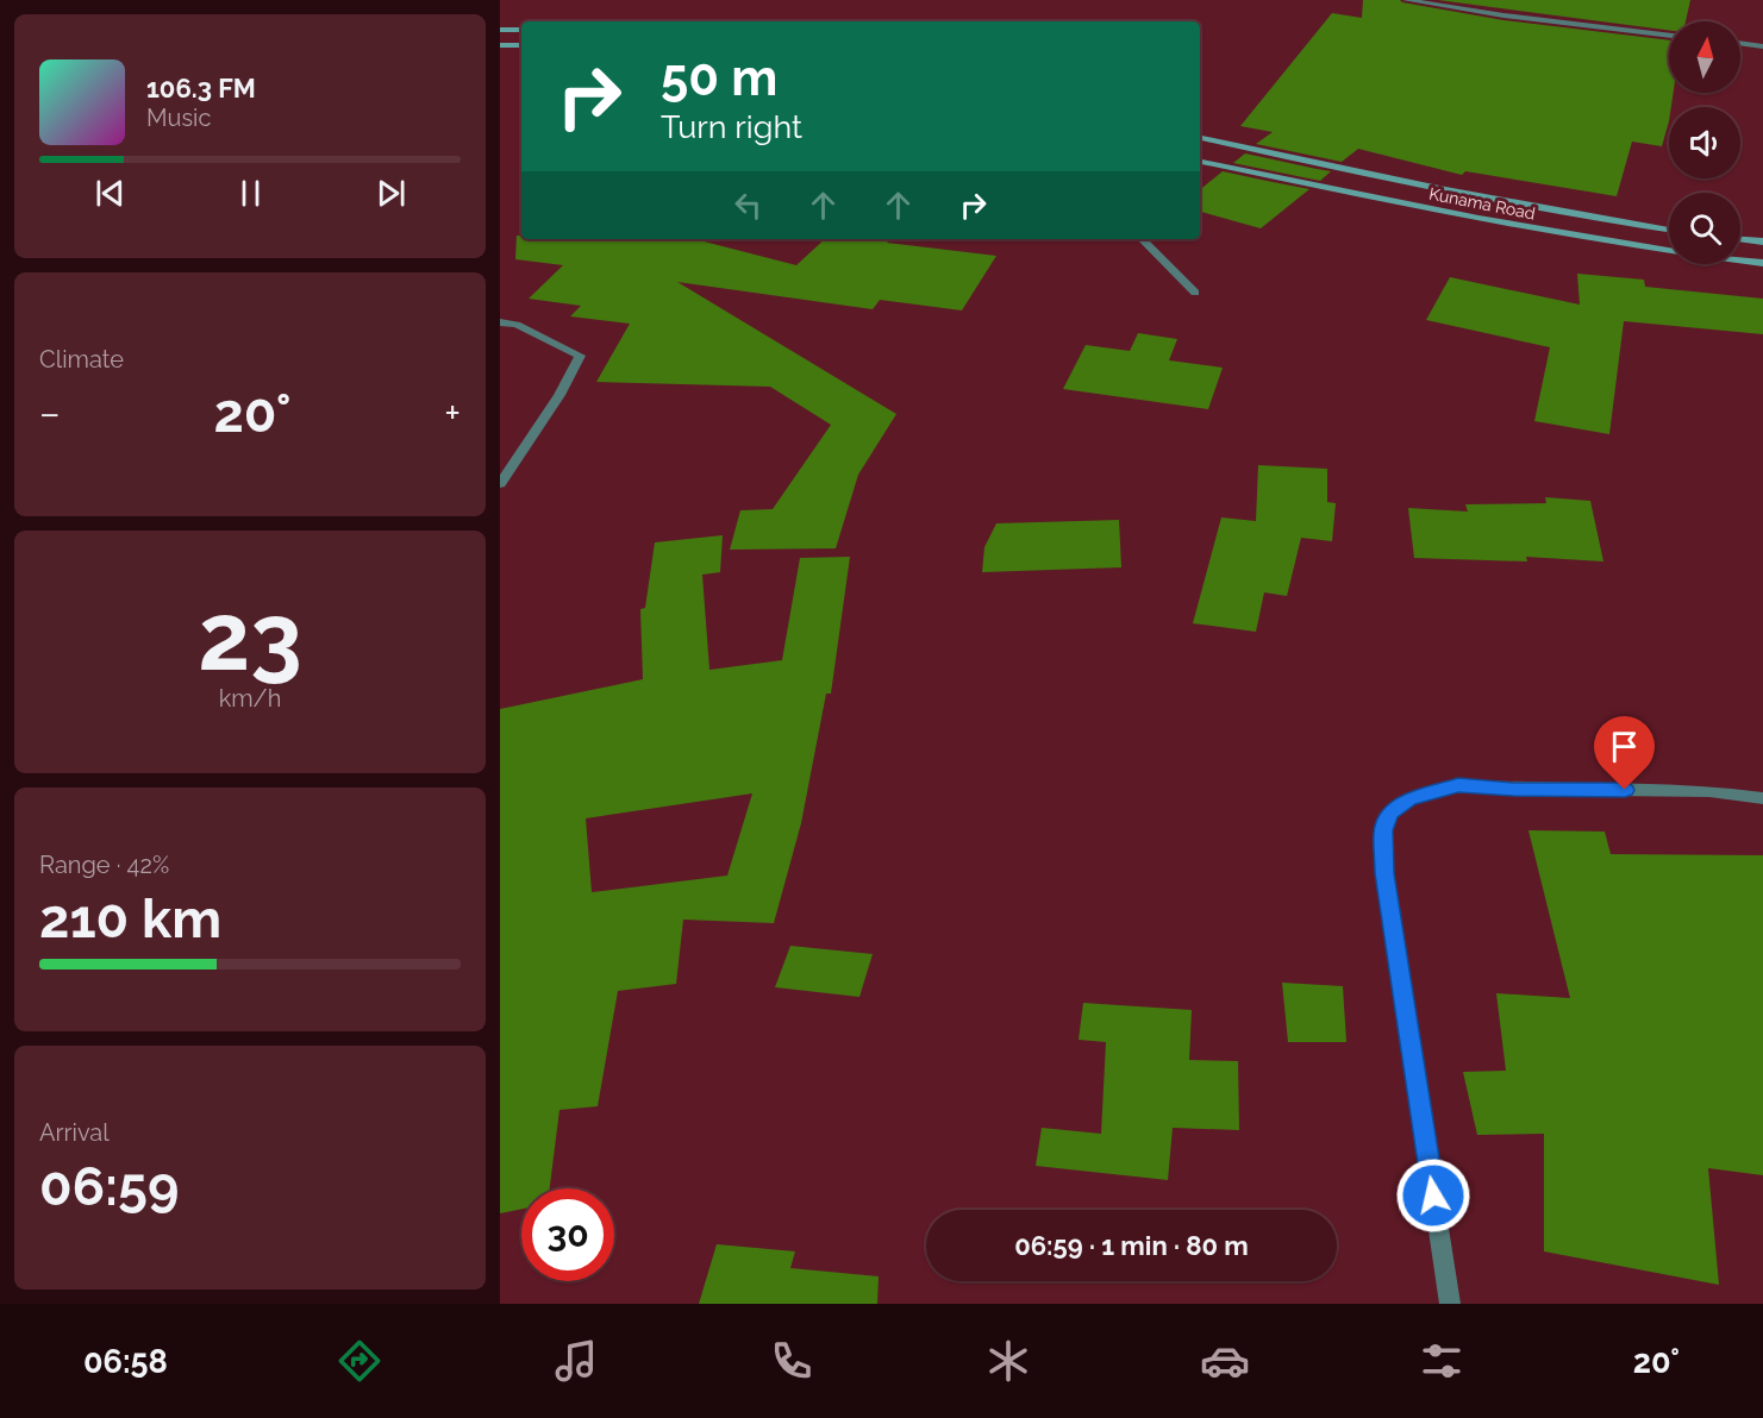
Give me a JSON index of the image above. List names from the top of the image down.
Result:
{
  "streets": {
    "main road": ["Kunama Road"]
  },
  "north": "top",
  "page": {
    "turn": ["50 m", "Turn right"],
    "song": ["106.3 FM", "Music"],
    "tile": [
      "Climate",
      ["23", "km/h"],
      ["Range · 42%", "210 km"],
      ["Arrival", "06:59"]
    ],
    "heat": ["−", "20°", "+"],
    "limit": "30",
    "trip": "06:59 · 1 min · 80 m",
    "tabs": ["06:58", "20°"]
  }
}
